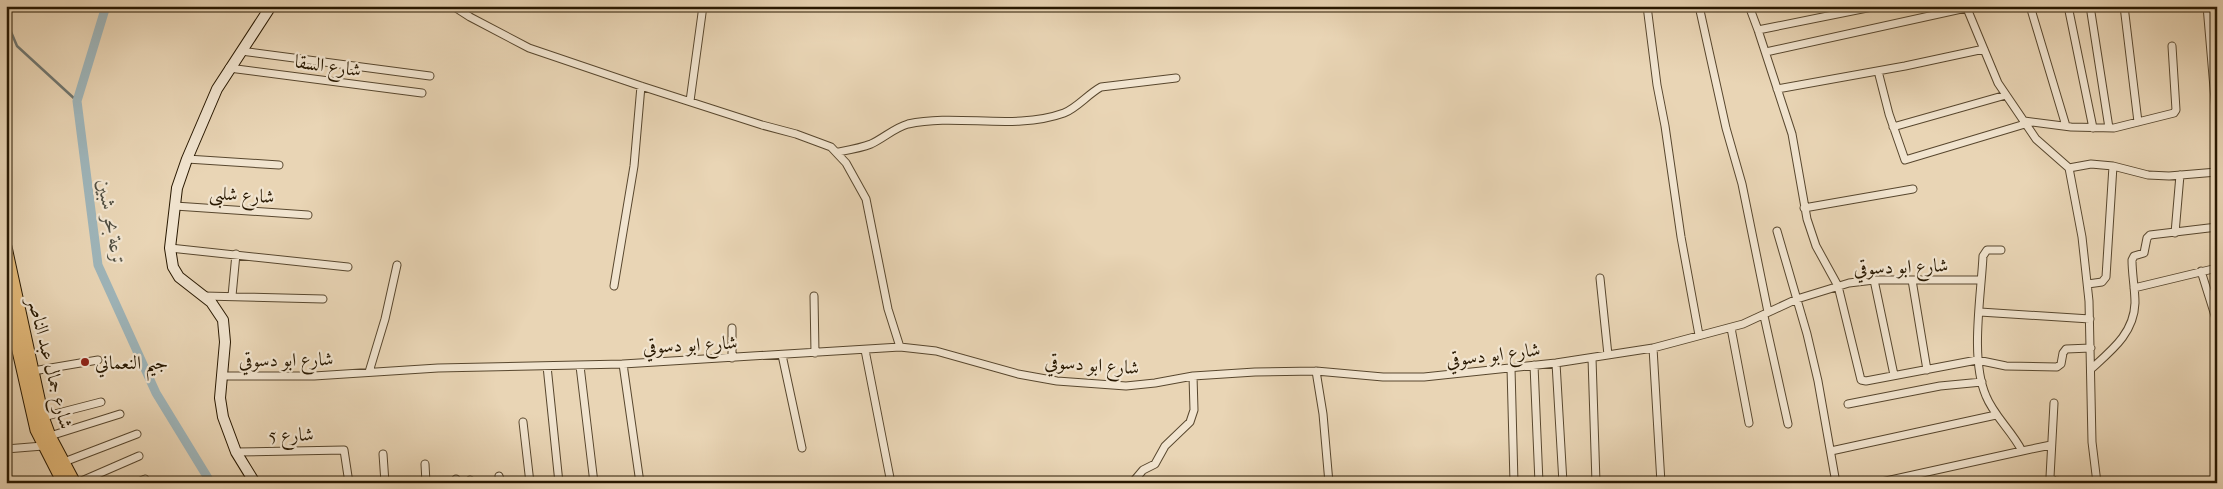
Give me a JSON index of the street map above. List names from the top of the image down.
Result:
{
  "streets": {
    "main road": ["شارع جمال عبد الناصر"],
    "street": [
      "شارع السقا",
      "شارع شلبى",
      "شارع ابو دسوقي",
      "شارع 5"
    ]
  },
  "water": ["ترعة بحر شبين"],
  "places": ["جيم النعماني"]
}
